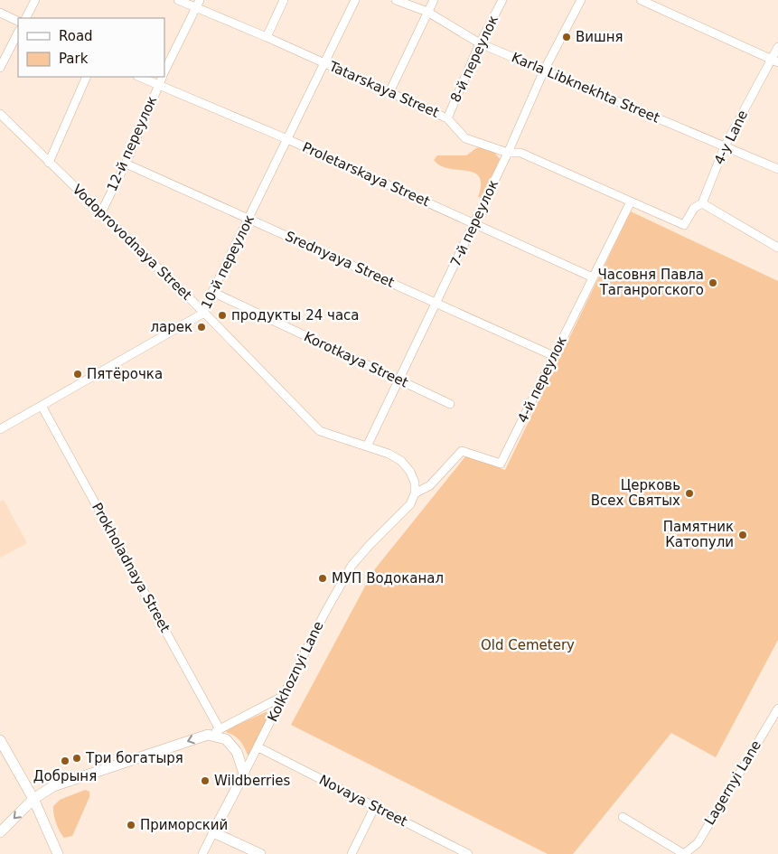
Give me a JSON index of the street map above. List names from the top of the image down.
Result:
{
  "streets": {
    "main road": ["Kolkhoznyi Lane"],
    "street": [
      "8-й переулок",
      "Karla Libknekhta Street",
      "Tatarskaya Street",
      "4-y Lane",
      "12-й переулок",
      "Proletarskaya Street",
      "7-й переулок",
      "Vodoprovodnaya Street",
      "Srednyaya Street",
      "10-й переулок",
      "Korotkaya Street",
      "4-й переулок",
      "Prokholadnaya Street",
      "Lagernyi Lane",
      "Novaya Street"
    ]
  },
  "crossings": [
    ["8-й переулок", "Karla Libknekhta Street"],
    ["8-й переулок", "Tatarskaya Street"],
    ["Karla Libknekhta Street", "4-y Lane"],
    ["Karla Libknekhta Street", "7-й переулок"],
    ["Tatarskaya Street", "4-y Lane"],
    ["Tatarskaya Street", "12-й переулок"],
    ["Tatarskaya Street", "7-й переулок"],
    ["Tatarskaya Street", "10-й переулок"],
    ["Tatarskaya Street", "4-й переулок"],
    ["12-й переулок", "Proletarskaya Street"],
    ["12-й переулок", "Vodoprovodnaya Street"],
    ["12-й переулок", "Srednyaya Street"],
    ["Proletarskaya Street", "7-й переулок"],
    ["Proletarskaya Street", "10-й переулок"],
    ["Proletarskaya Street", "4-й переулок"],
    ["7-й переулок", "Vodoprovodnaya Street"],
    ["7-й переулок", "Srednyaya Street"],
    ["7-й переулок", "Korotkaya Street"],
    ["Vodoprovodnaya Street", "10-й переулок"],
    ["Srednyaya Street", "10-й переулок"],
    ["Srednyaya Street", "4-й переулок"],
    ["10-й переулок", "Korotkaya Street"],
    ["10-й переулок", "Prokholadnaya Street"],
    ["4-й переулок", "Kolkhoznyi Lane"],
    ["Kolkhoznyi Lane", "Novaya Street"]
  ],
  "parks": ["Old Cemetery"],
  "places": [
    "Вишня",
    "Часовня Павла Таганрогского",
    "продукты 24 часа",
    "ларек",
    "Пятёрочка",
    "Церковь Всех Святых",
    "Памятник Катопули",
    "МУП Водоканал",
    "Три богатыря",
    "Добрыня",
    "Wildberries",
    "Приморский"
  ],
  "legend": ["Road", "Park"]
}
